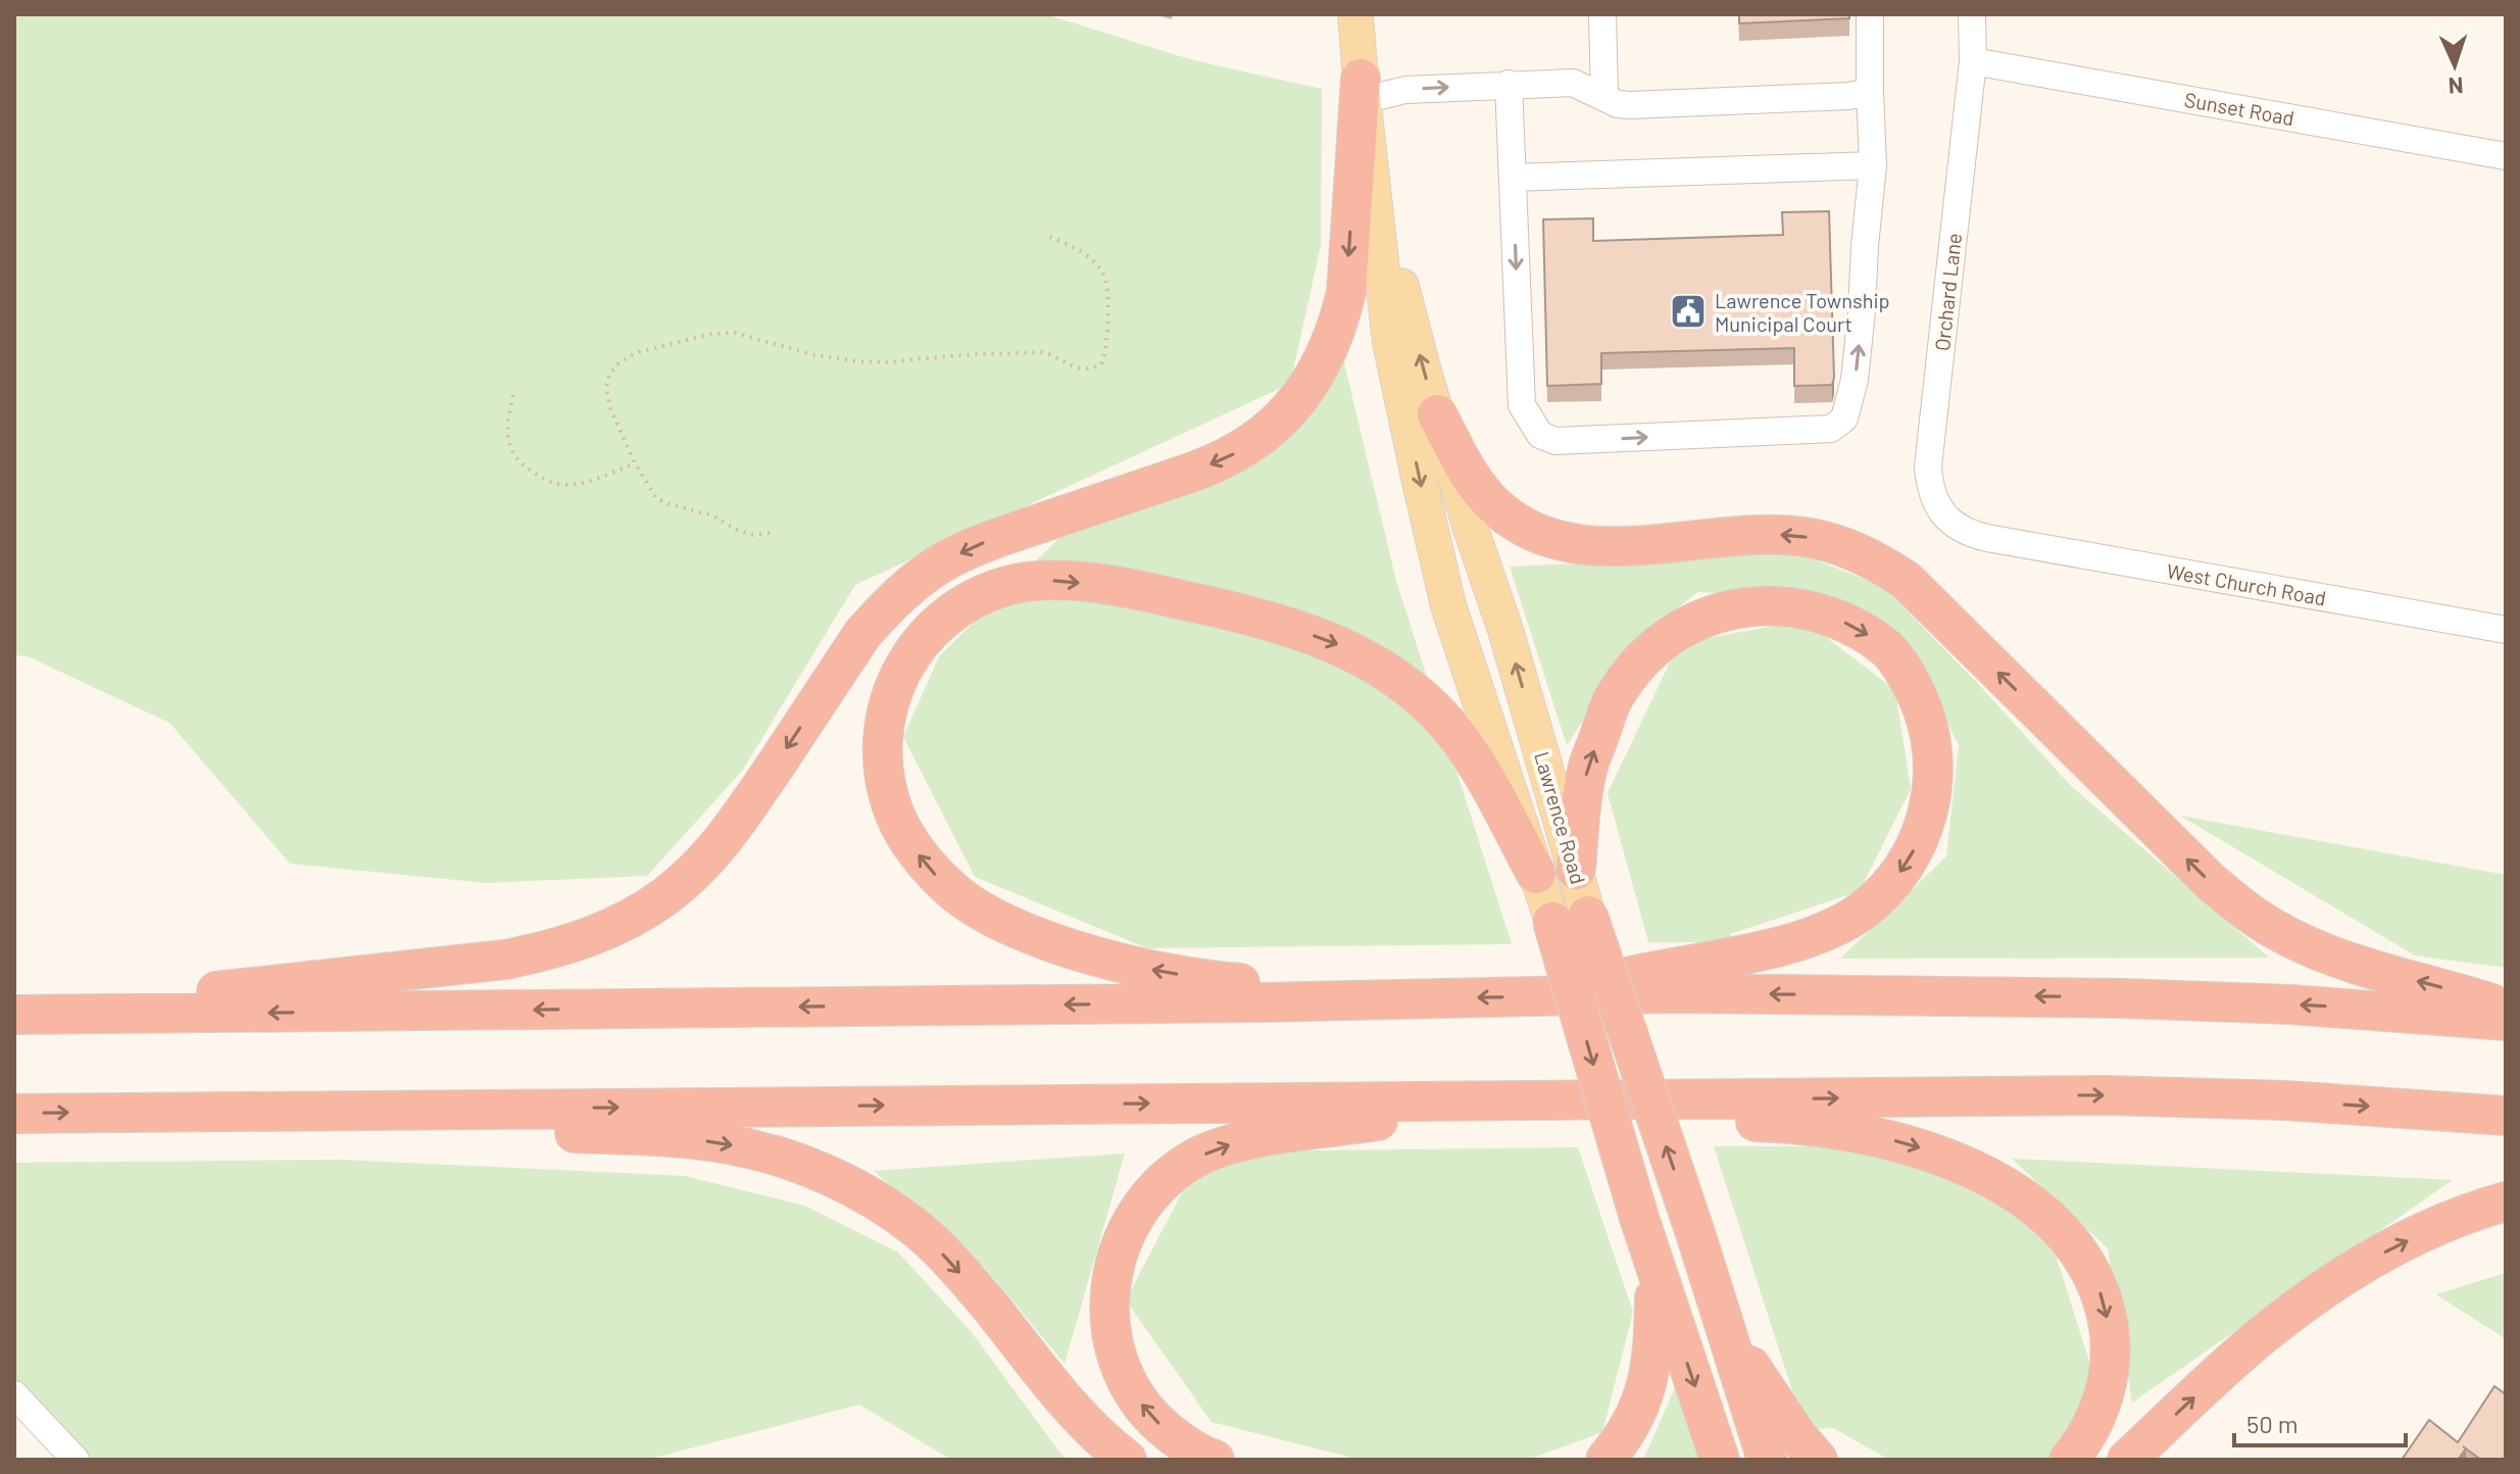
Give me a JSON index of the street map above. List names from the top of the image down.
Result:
{
  "streets": {
    "highway": ["Lawrence Road"],
    "street": ["Sunset Road", "Orchard Lane", "West Church Road"]
  },
  "crossings": [
    ["Sunset Road", "Orchard Lane"],
    ["Orchard Lane", "West Church Road"]
  ],
  "places": {
    "public building": ["Lawrence Township Municipal Court"]
  },
  "scale_bar": "50 m",
  "north": "bottom"
}
